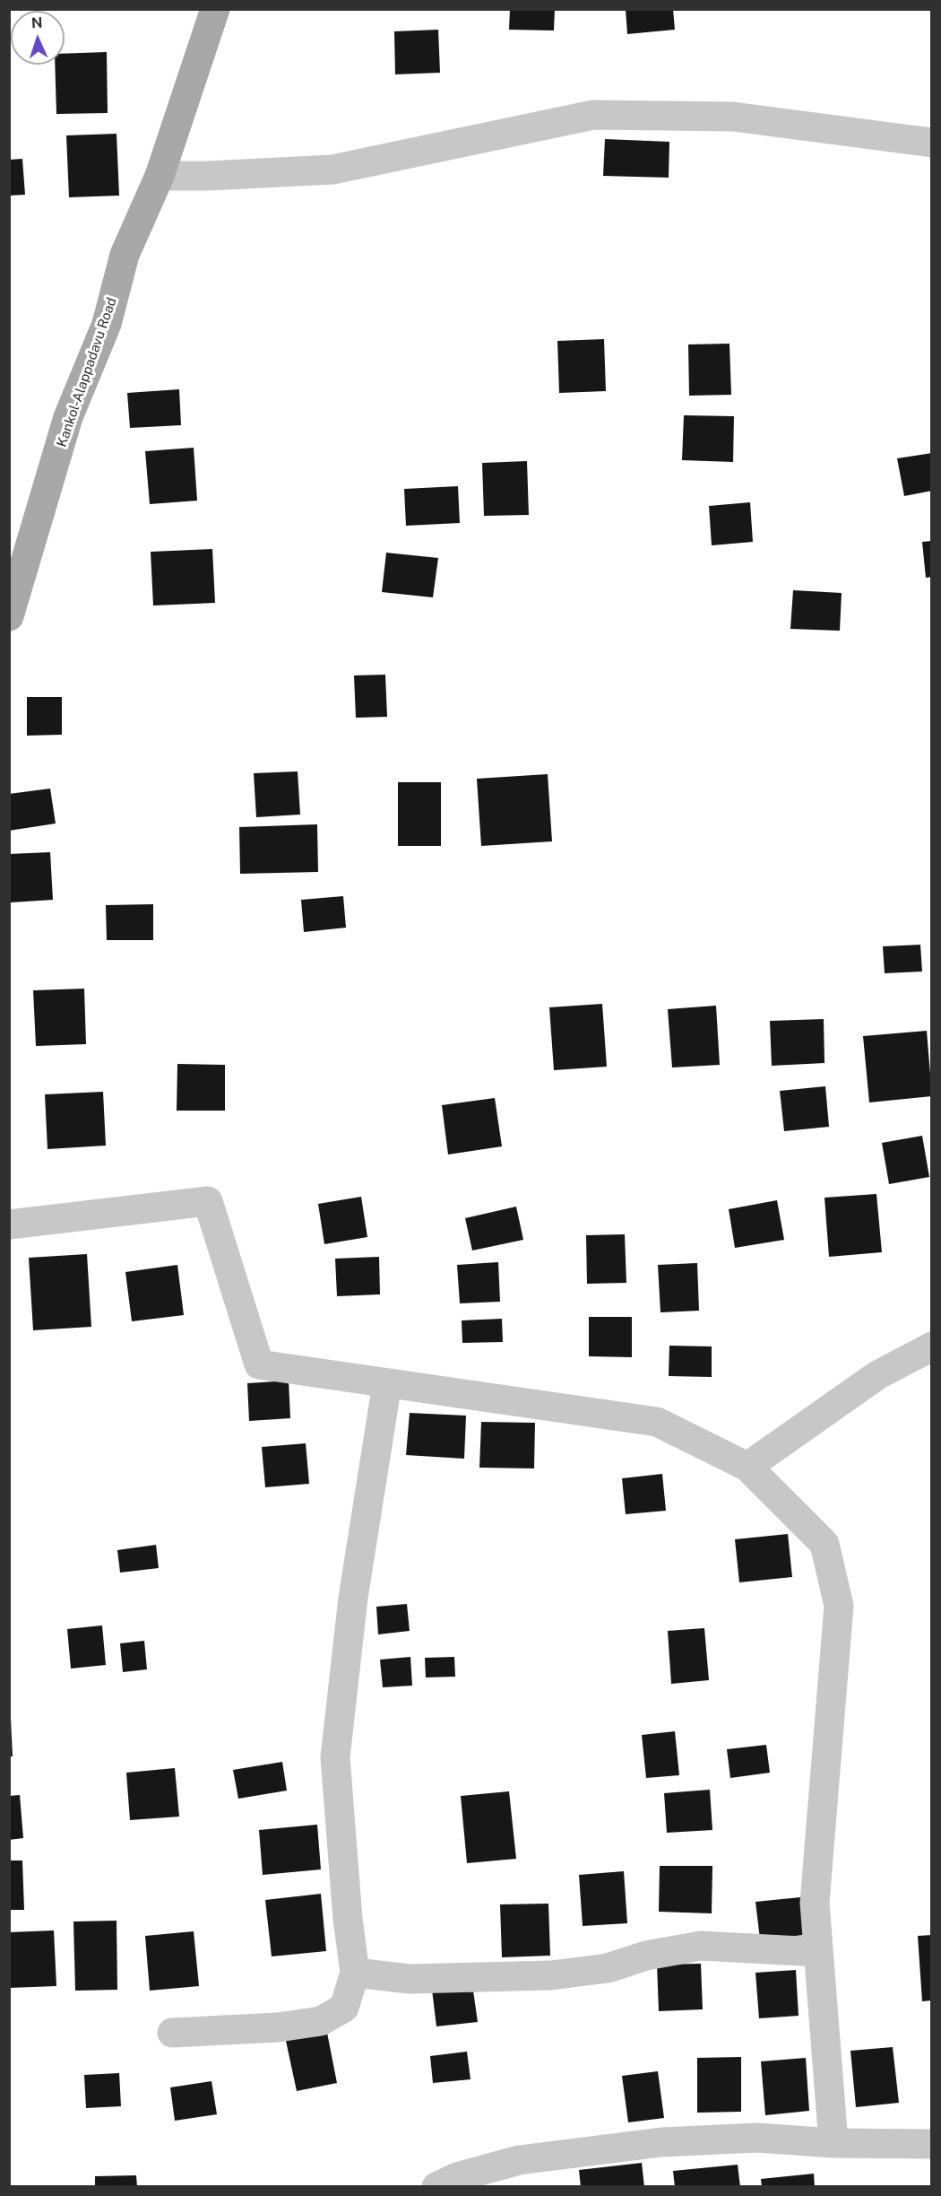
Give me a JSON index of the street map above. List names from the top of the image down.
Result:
{
  "streets": {
    "main road": ["Kankol-Alappadavu Road"]
  },
  "north": "top"
}
